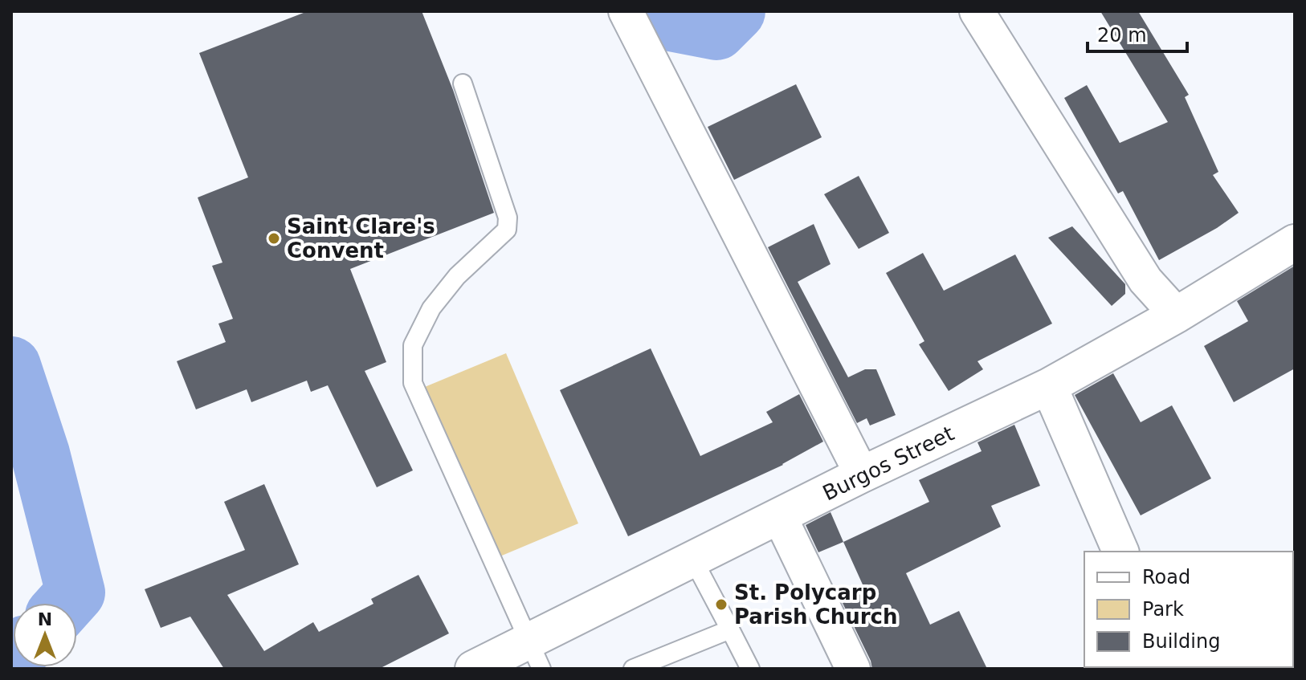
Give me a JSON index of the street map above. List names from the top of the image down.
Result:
{
  "streets": {
    "street": ["Burgos Street"]
  },
  "places": ["Saint Clare's Convent", "St. Polycarp Parish Church"],
  "legend": ["Road", "Park", "Building"],
  "scale_bar": "20 m",
  "north": "top"
}
